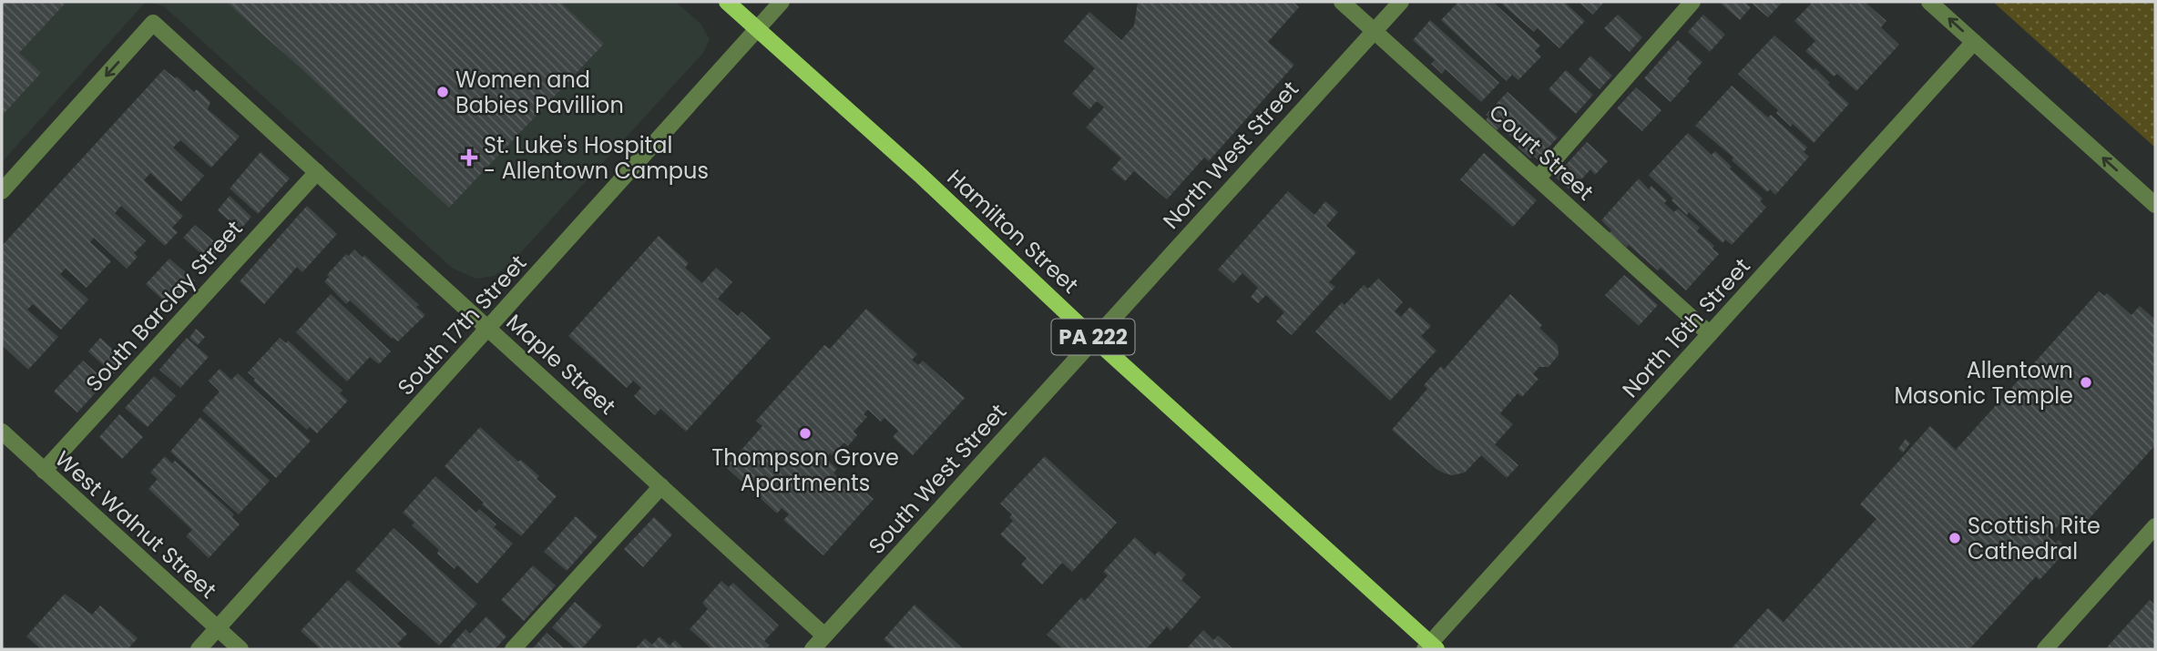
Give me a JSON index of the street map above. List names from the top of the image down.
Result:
{
  "streets": {
    "main road": ["Hamilton Street", "PA 222"],
    "street": [
      "Court Street",
      "North West Street",
      "South Barclay Street",
      "South 17th Street",
      "North 16th Street",
      "Maple Street",
      "South West Street",
      "West Walnut Street"
    ]
  },
  "crossings": [
    ["Court Street", "North West Street"],
    ["Court Street", "North 16th Street"],
    ["North West Street", "Hamilton Street"],
    ["North West Street", "South West Street"],
    ["Hamilton Street", "South 17th Street"],
    ["Hamilton Street", "North 16th Street"],
    ["Hamilton Street", "South West Street"],
    ["South Barclay Street", "Maple Street"],
    ["South Barclay Street", "West Walnut Street"],
    ["South 17th Street", "Maple Street"],
    ["South 17th Street", "West Walnut Street"],
    ["Maple Street", "South West Street"]
  ],
  "places": {
    "other": [
      "Women and Babies Pavillion",
      "Allentown Masonic Temple",
      "Thompson Grove Apartments",
      "Scottish Rite Cathedral"
    ],
    "health": ["St. Luke's Hospital - Allentown Campus"]
  }
}
